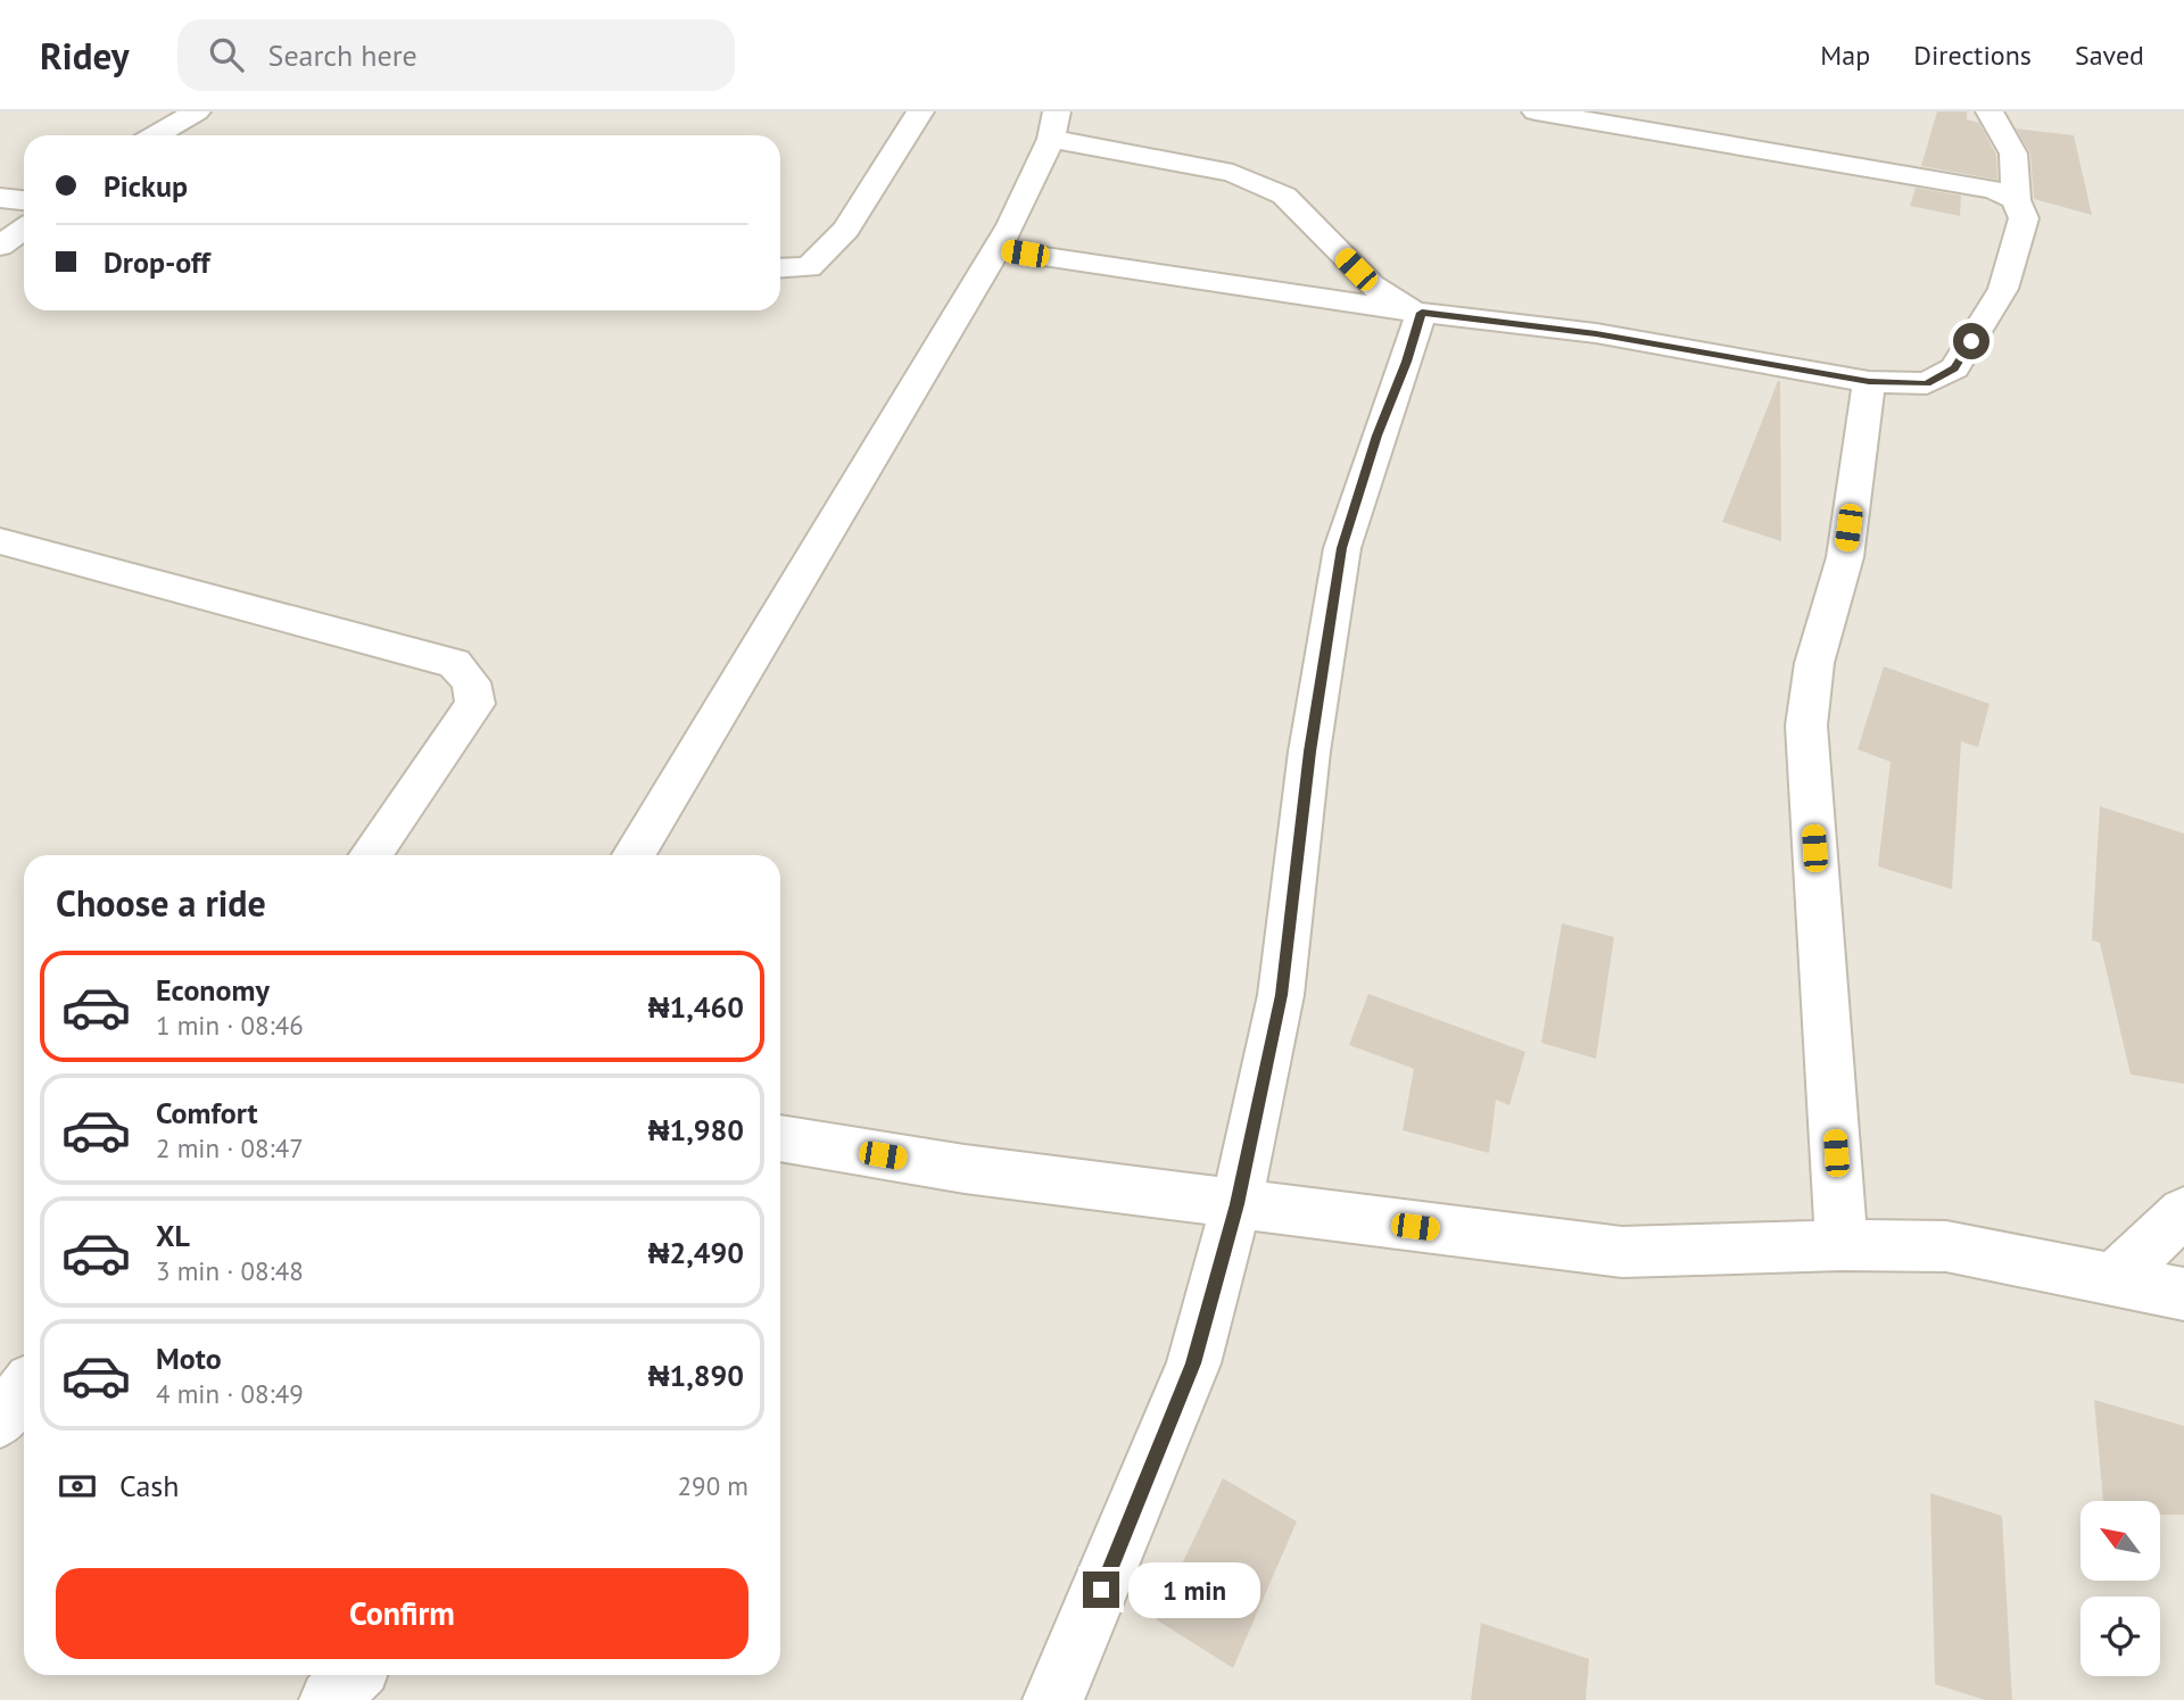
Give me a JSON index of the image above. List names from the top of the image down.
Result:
{
  "north": "top left",
  "page": {
    "header": "Ridey",
    "search": "Search here",
    "nav": ["Map", "Directions", "Saved"],
    "banner": ["Pickup", "Drop-off"],
    "heading": "Choose a ride",
    "list": [
      {
        "name": "Economy",
        "note": "1 min · 08:46",
        "value": "₦1,460"
      },
      {
        "name": "Comfort",
        "note": "2 min · 08:47",
        "value": "₦1,980"
      },
      {
        "name": "XL",
        "note": "3 min · 08:48",
        "value": "₦2,490"
      },
      {
        "name": "Moto",
        "note": "4 min · 08:49",
        "value": "₦1,890"
      }
    ],
    "pay": ["Cash", "290 m"],
    "buttons": "Confirm",
    "bubble": "1 min"
  }
}
